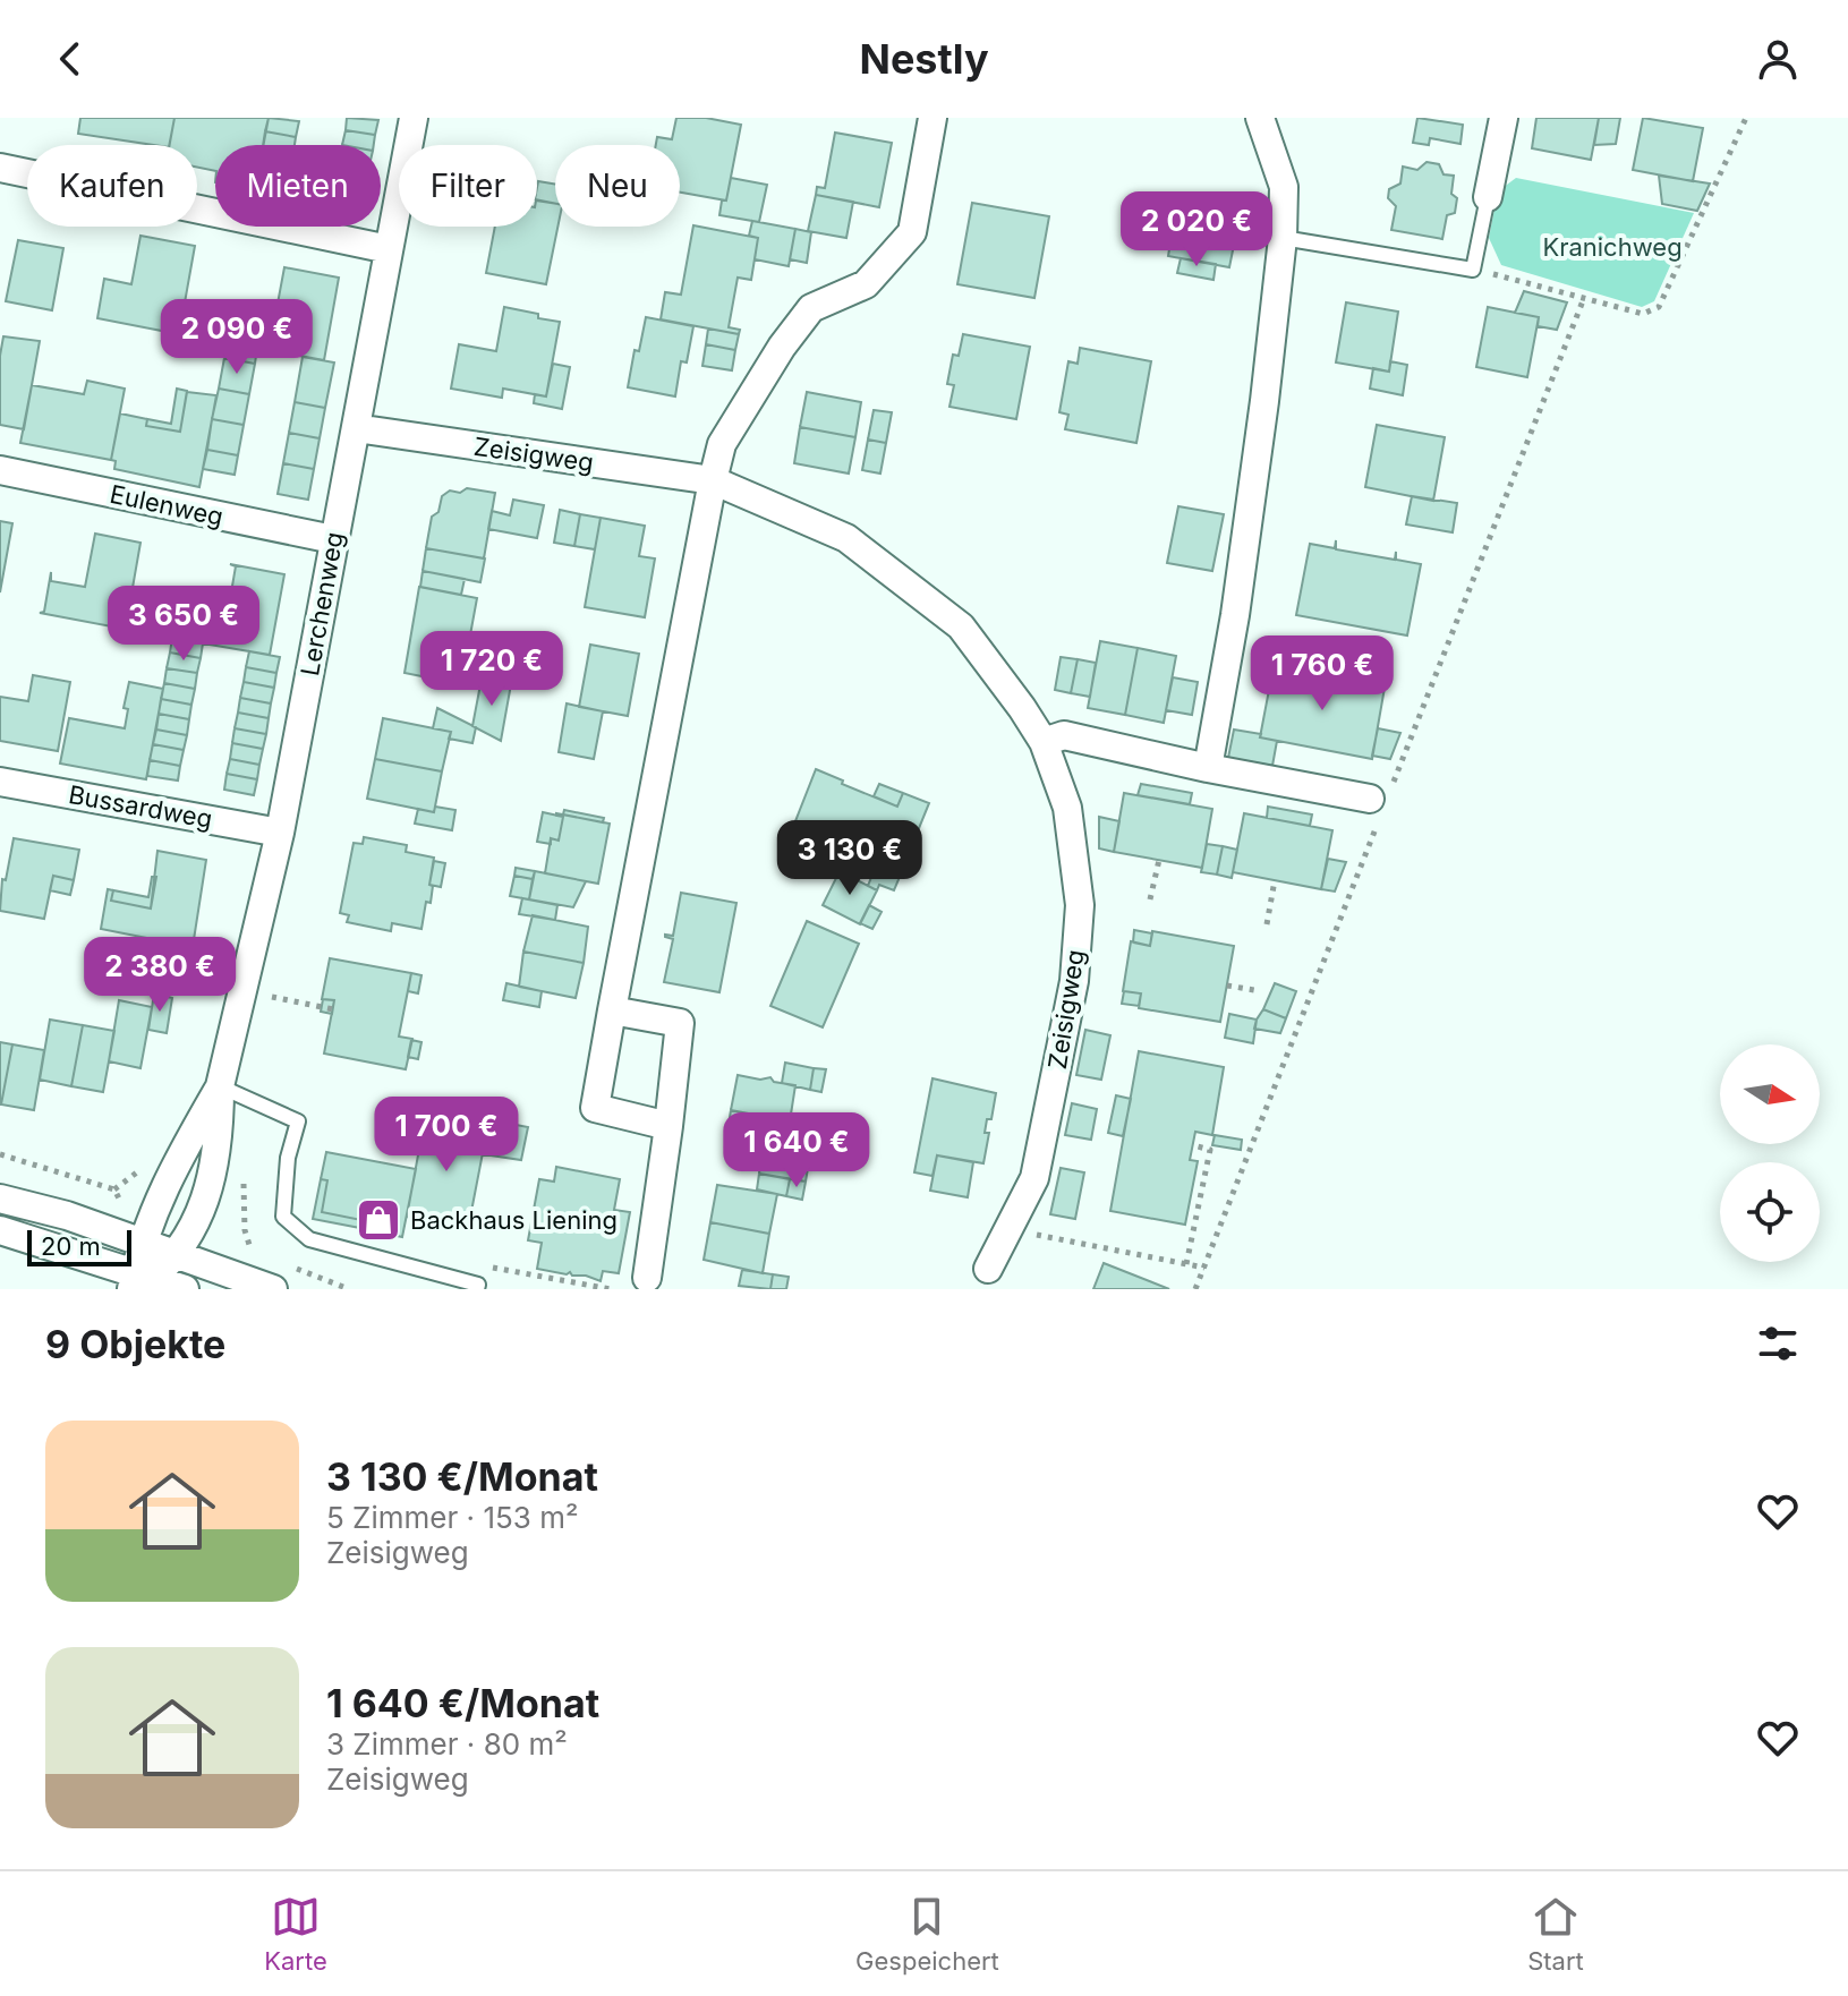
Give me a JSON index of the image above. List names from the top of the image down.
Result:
{
  "streets": {
    "street": [
      "Zeisigweg",
      "Eulenweg",
      "Lerchenweg",
      "Bussardweg"
    ]
  },
  "crossings": [
    ["Zeisigweg", "Lerchenweg"],
    ["Eulenweg", "Lerchenweg"],
    ["Lerchenweg", "Bussardweg"]
  ],
  "parks": ["Kranichweg"],
  "places": {
    "shop": ["Backhaus Liening"]
  },
  "scale_bar": "20 m",
  "north": "right",
  "page": {
    "header": "Nestly",
    "chip": [
      "Kaufen",
      "Mieten",
      "Filter",
      "Neu"
    ],
    "price": [
      "2 020 €",
      "2 090 €",
      "3 650 €",
      "1 720 €",
      "1 760 €",
      "3 130 €",
      "2 380 €",
      "1 700 €",
      "1 640 €"
    ],
    "scale": "20 m",
    "heading": "9 Objekte",
    "list": [
      {
        "name": "3 130 €/Monat",
        "note": "5 Zimmer · 153 m² · Zeisigweg"
      },
      {
        "name": "1 640 €/Monat",
        "note": "3 Zimmer · 80 m² · Zeisigweg"
      }
    ],
    "tabs": ["Karte", "Gespeichert", "Start"]
  }
}
